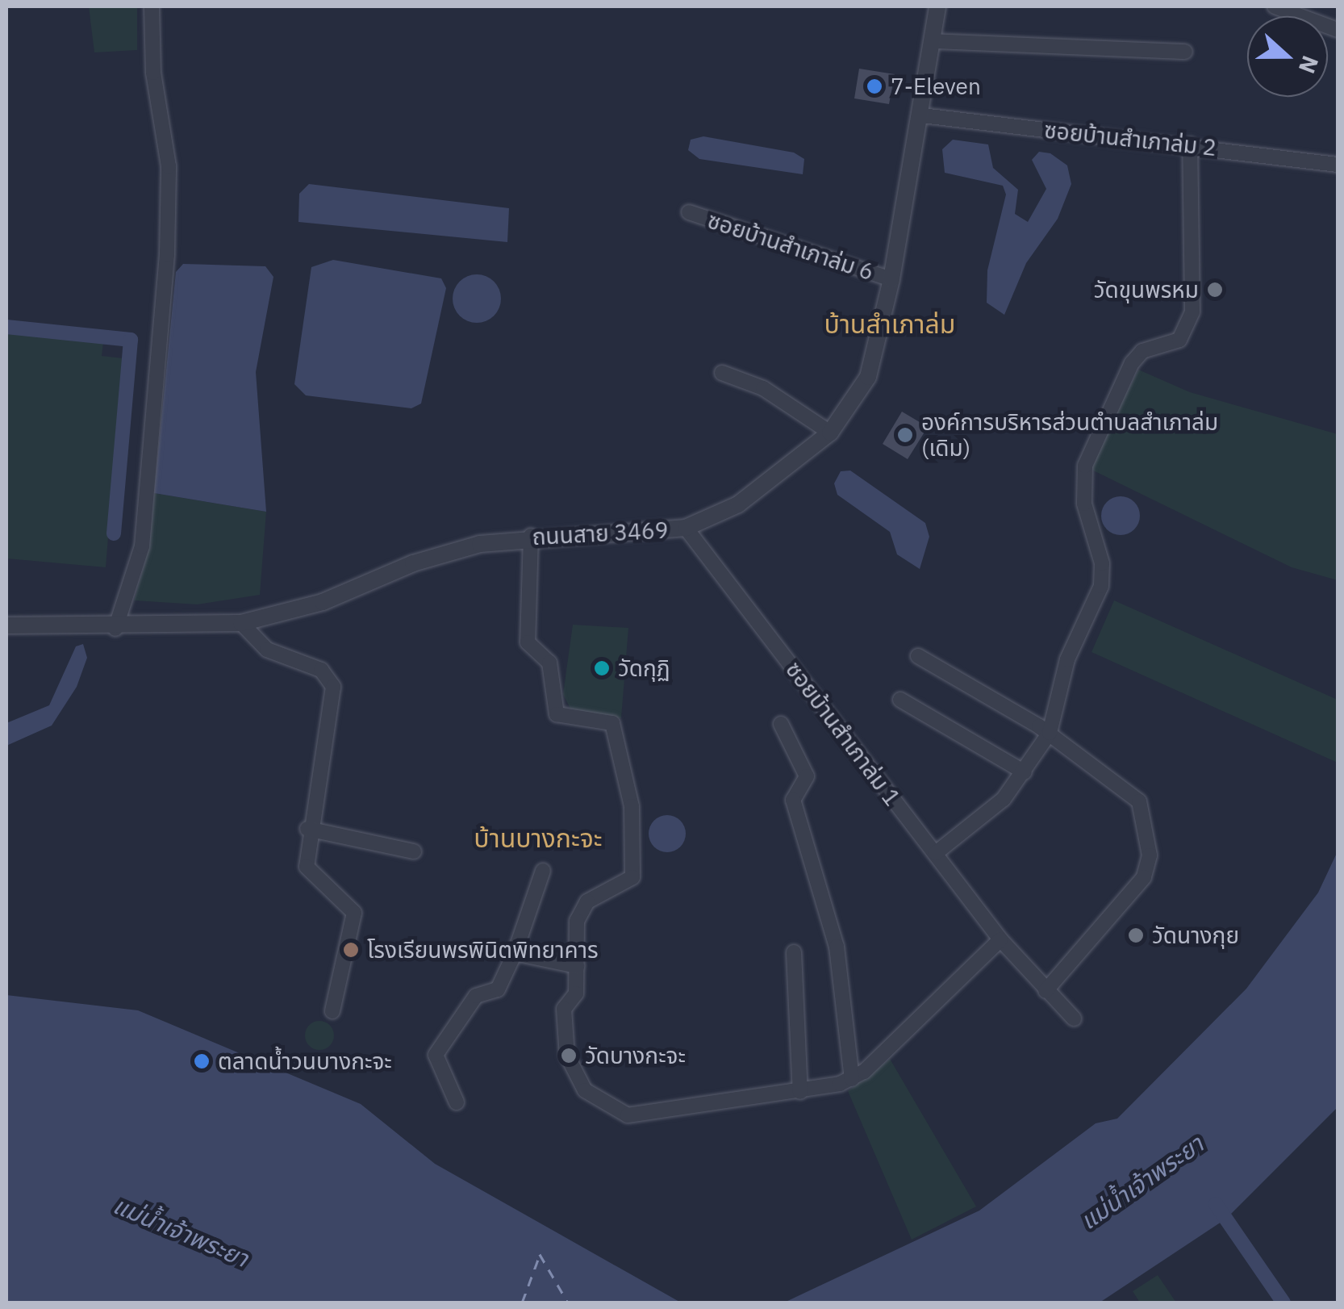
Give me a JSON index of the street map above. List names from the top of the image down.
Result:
{
  "streets": {
    "street": [
      "ซอยบ้านสำเภาล่ม 2",
      "ซอยบ้านสำเภาล่ม 6",
      "ถนนสาย 3469",
      "ซอยบ้านสำเภาล่ม 1"
    ]
  },
  "crossings": [
    ["ซอยบ้านสำเภาล่ม 2", "ถนนสาย 3469"],
    ["ซอยบ้านสำเภาล่ม 6", "ถนนสาย 3469"],
    ["ถนนสาย 3469", "ซอยบ้านสำเภาล่ม 1"]
  ],
  "districts": ["บ้านสำเภาล่ม", "บ้านบางกะจะ"],
  "water": ["แม่น้ำเจ้าพระยา"],
  "places": [
    "7-Eleven",
    "วัดขุนพรหม",
    "องค์การบริหารส่วนตำบลสำเภาล่ม (เดิม)",
    "วัดกุฏิ",
    "วัดนางกุย",
    "โรงเรียนพรพินิตพิทยาคาร",
    "วัดบางกะจะ",
    "ตลาดน้ำวนบางกะจะ"
  ],
  "north": "right"
}
